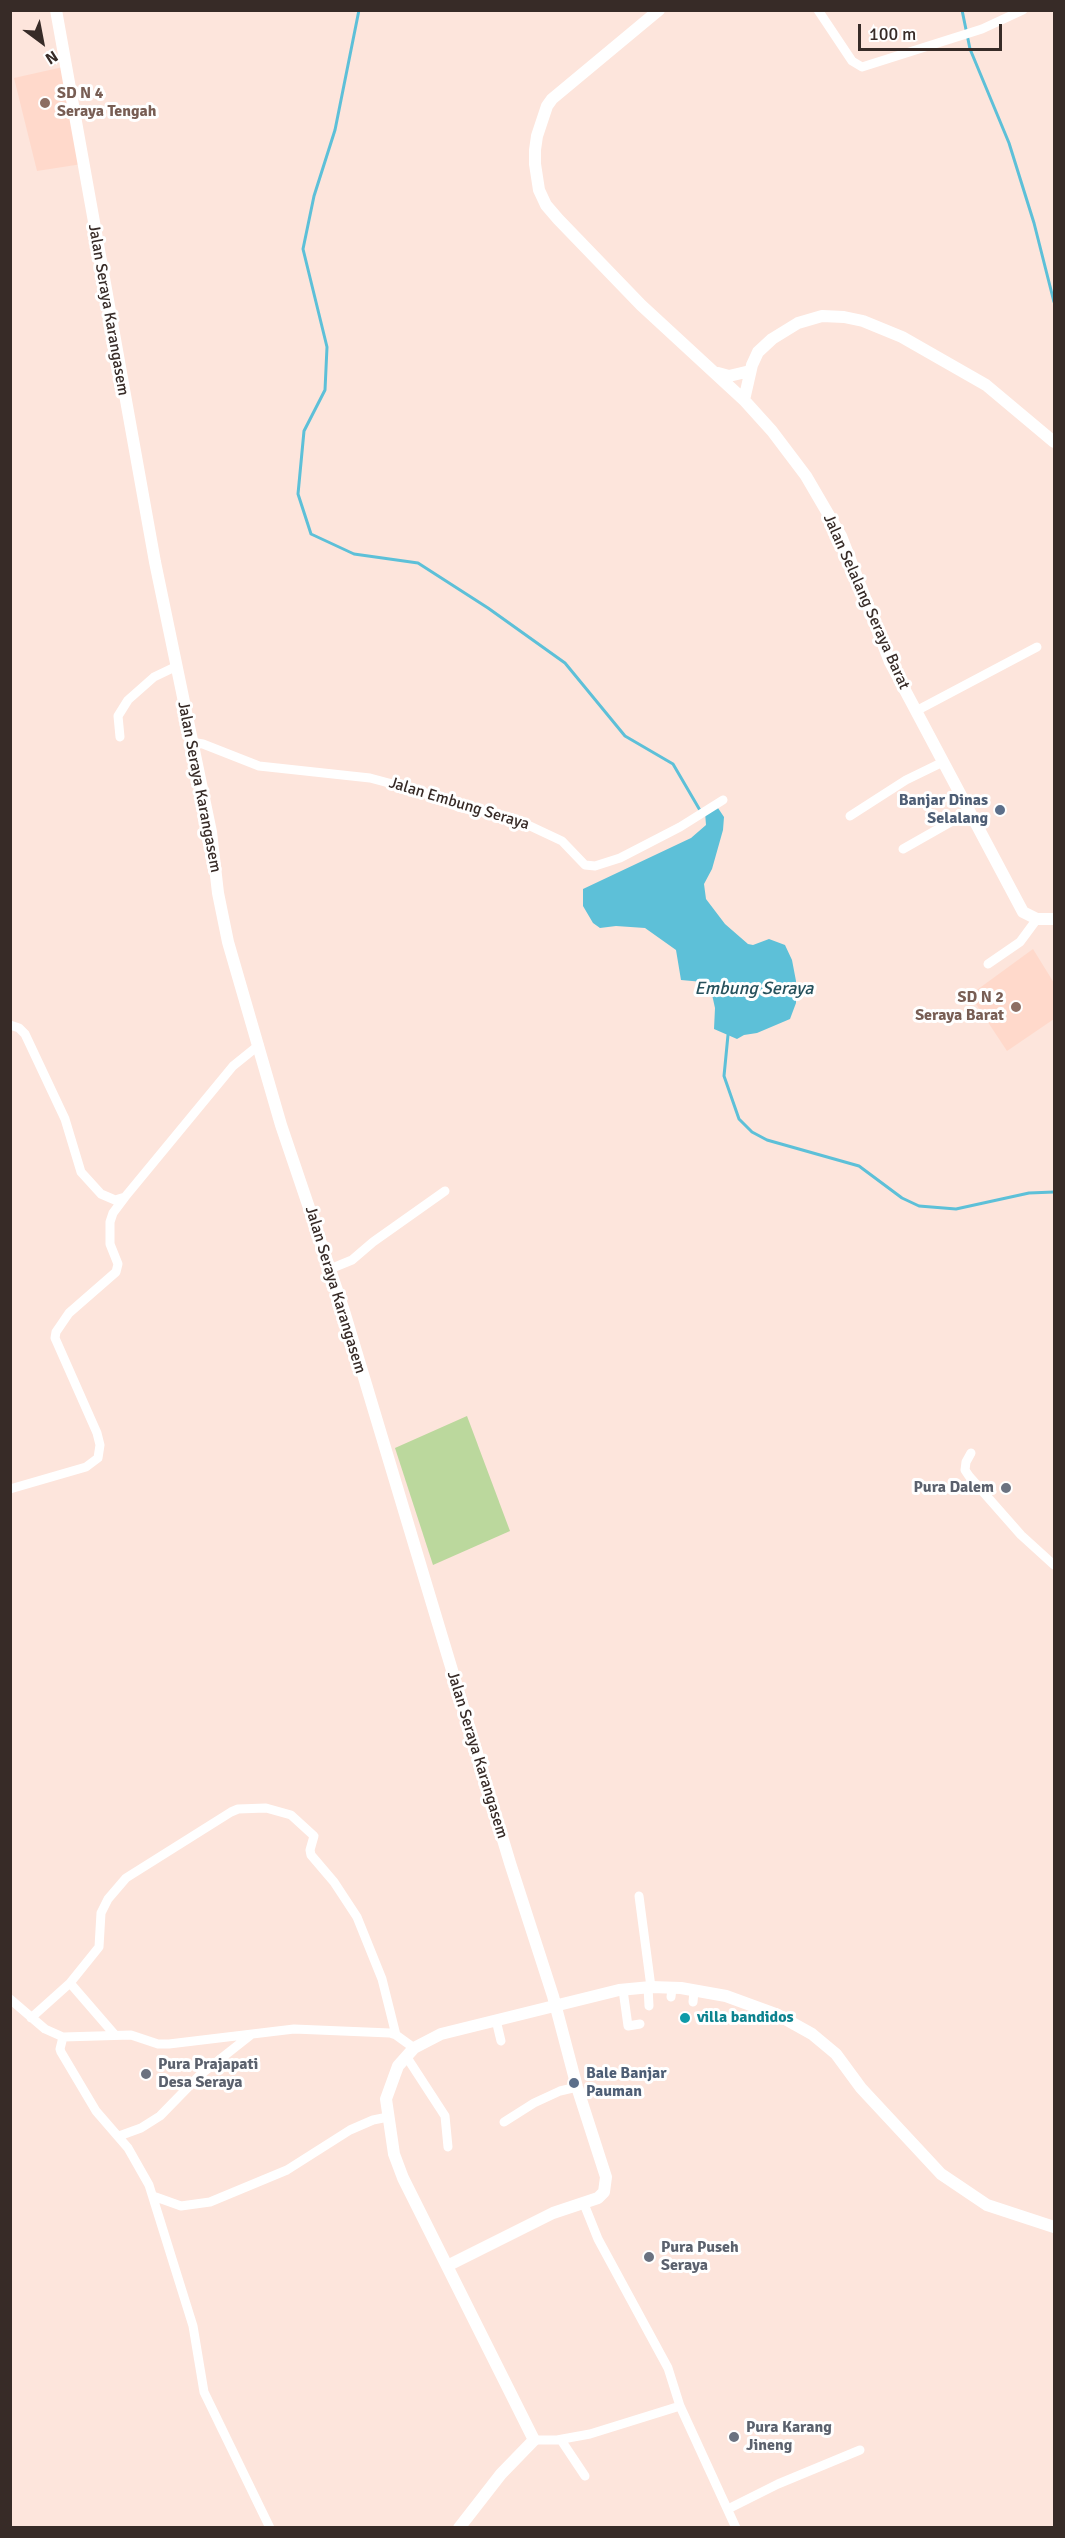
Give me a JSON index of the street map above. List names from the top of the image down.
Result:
{
  "streets": {
    "street": ["Jalan Seraya Karangasem", "Jalan Selalang Seraya Barat", "Jalan Embung Seraya"]
  },
  "crossings": [
    ["Jalan Seraya Karangasem", "Jalan Embung Seraya"]
  ],
  "water": ["Embung Seraya"],
  "places": [
    "SD N 4 Seraya Tengah",
    "Banjar Dinas Selalang",
    "SD N 2 Seraya Barat",
    "Pura Dalem",
    "villa bandidos",
    "Pura Prajapati Desa Seraya",
    "Bale Banjar Pauman",
    "Pura Puseh Seraya",
    "Pura Karang Jineng"
  ],
  "scale_bar": "100 m",
  "north": "bottom right"
}
